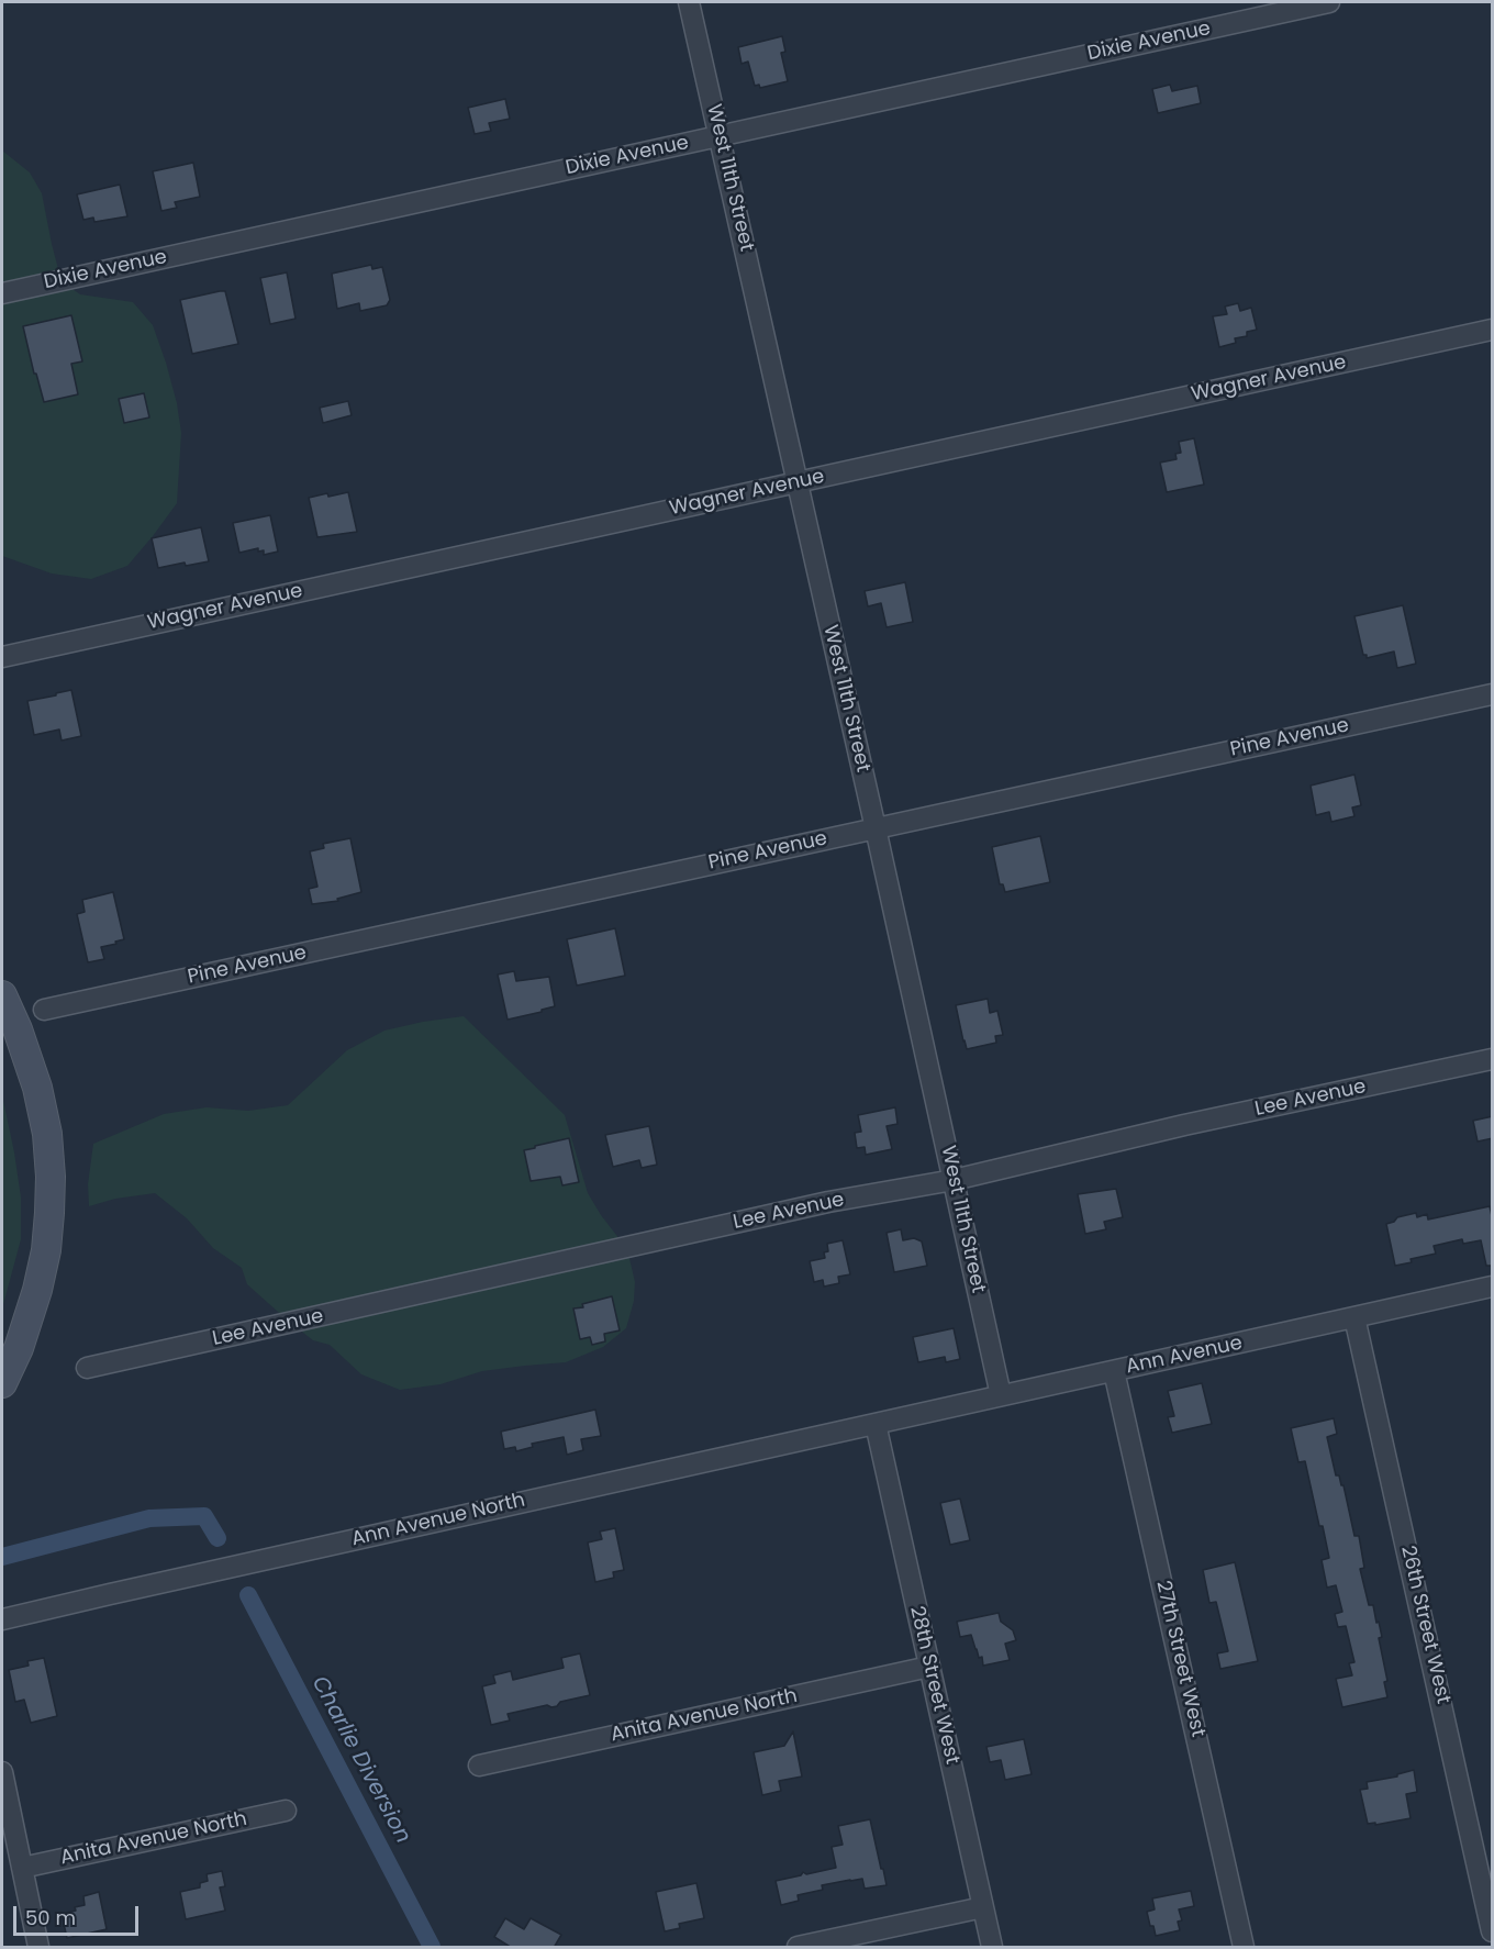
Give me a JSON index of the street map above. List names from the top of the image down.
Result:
{
  "streets": {
    "street": [
      "Dixie Avenue",
      "West 11th Street",
      "Wagner Avenue",
      "Pine Avenue",
      "Lee Avenue",
      "Ann Avenue",
      "Ann Avenue North",
      "26th Street West",
      "27th Street West",
      "28th Street West",
      "Anita Avenue North"
    ]
  },
  "crossings": [
    ["Dixie Avenue", "West 11th Street"],
    ["West 11th Street", "Wagner Avenue"],
    ["West 11th Street", "Pine Avenue"],
    ["West 11th Street", "Lee Avenue"],
    ["West 11th Street", "Ann Avenue"],
    ["Ann Avenue", "Ann Avenue North"],
    ["Ann Avenue", "26th Street West"],
    ["Ann Avenue", "27th Street West"],
    ["Ann Avenue", "28th Street West"],
    ["Ann Avenue North", "28th Street West"],
    ["28th Street West", "Anita Avenue North"]
  ],
  "water": ["Charlie Diversion"],
  "scale_bar": "50 m"
}
